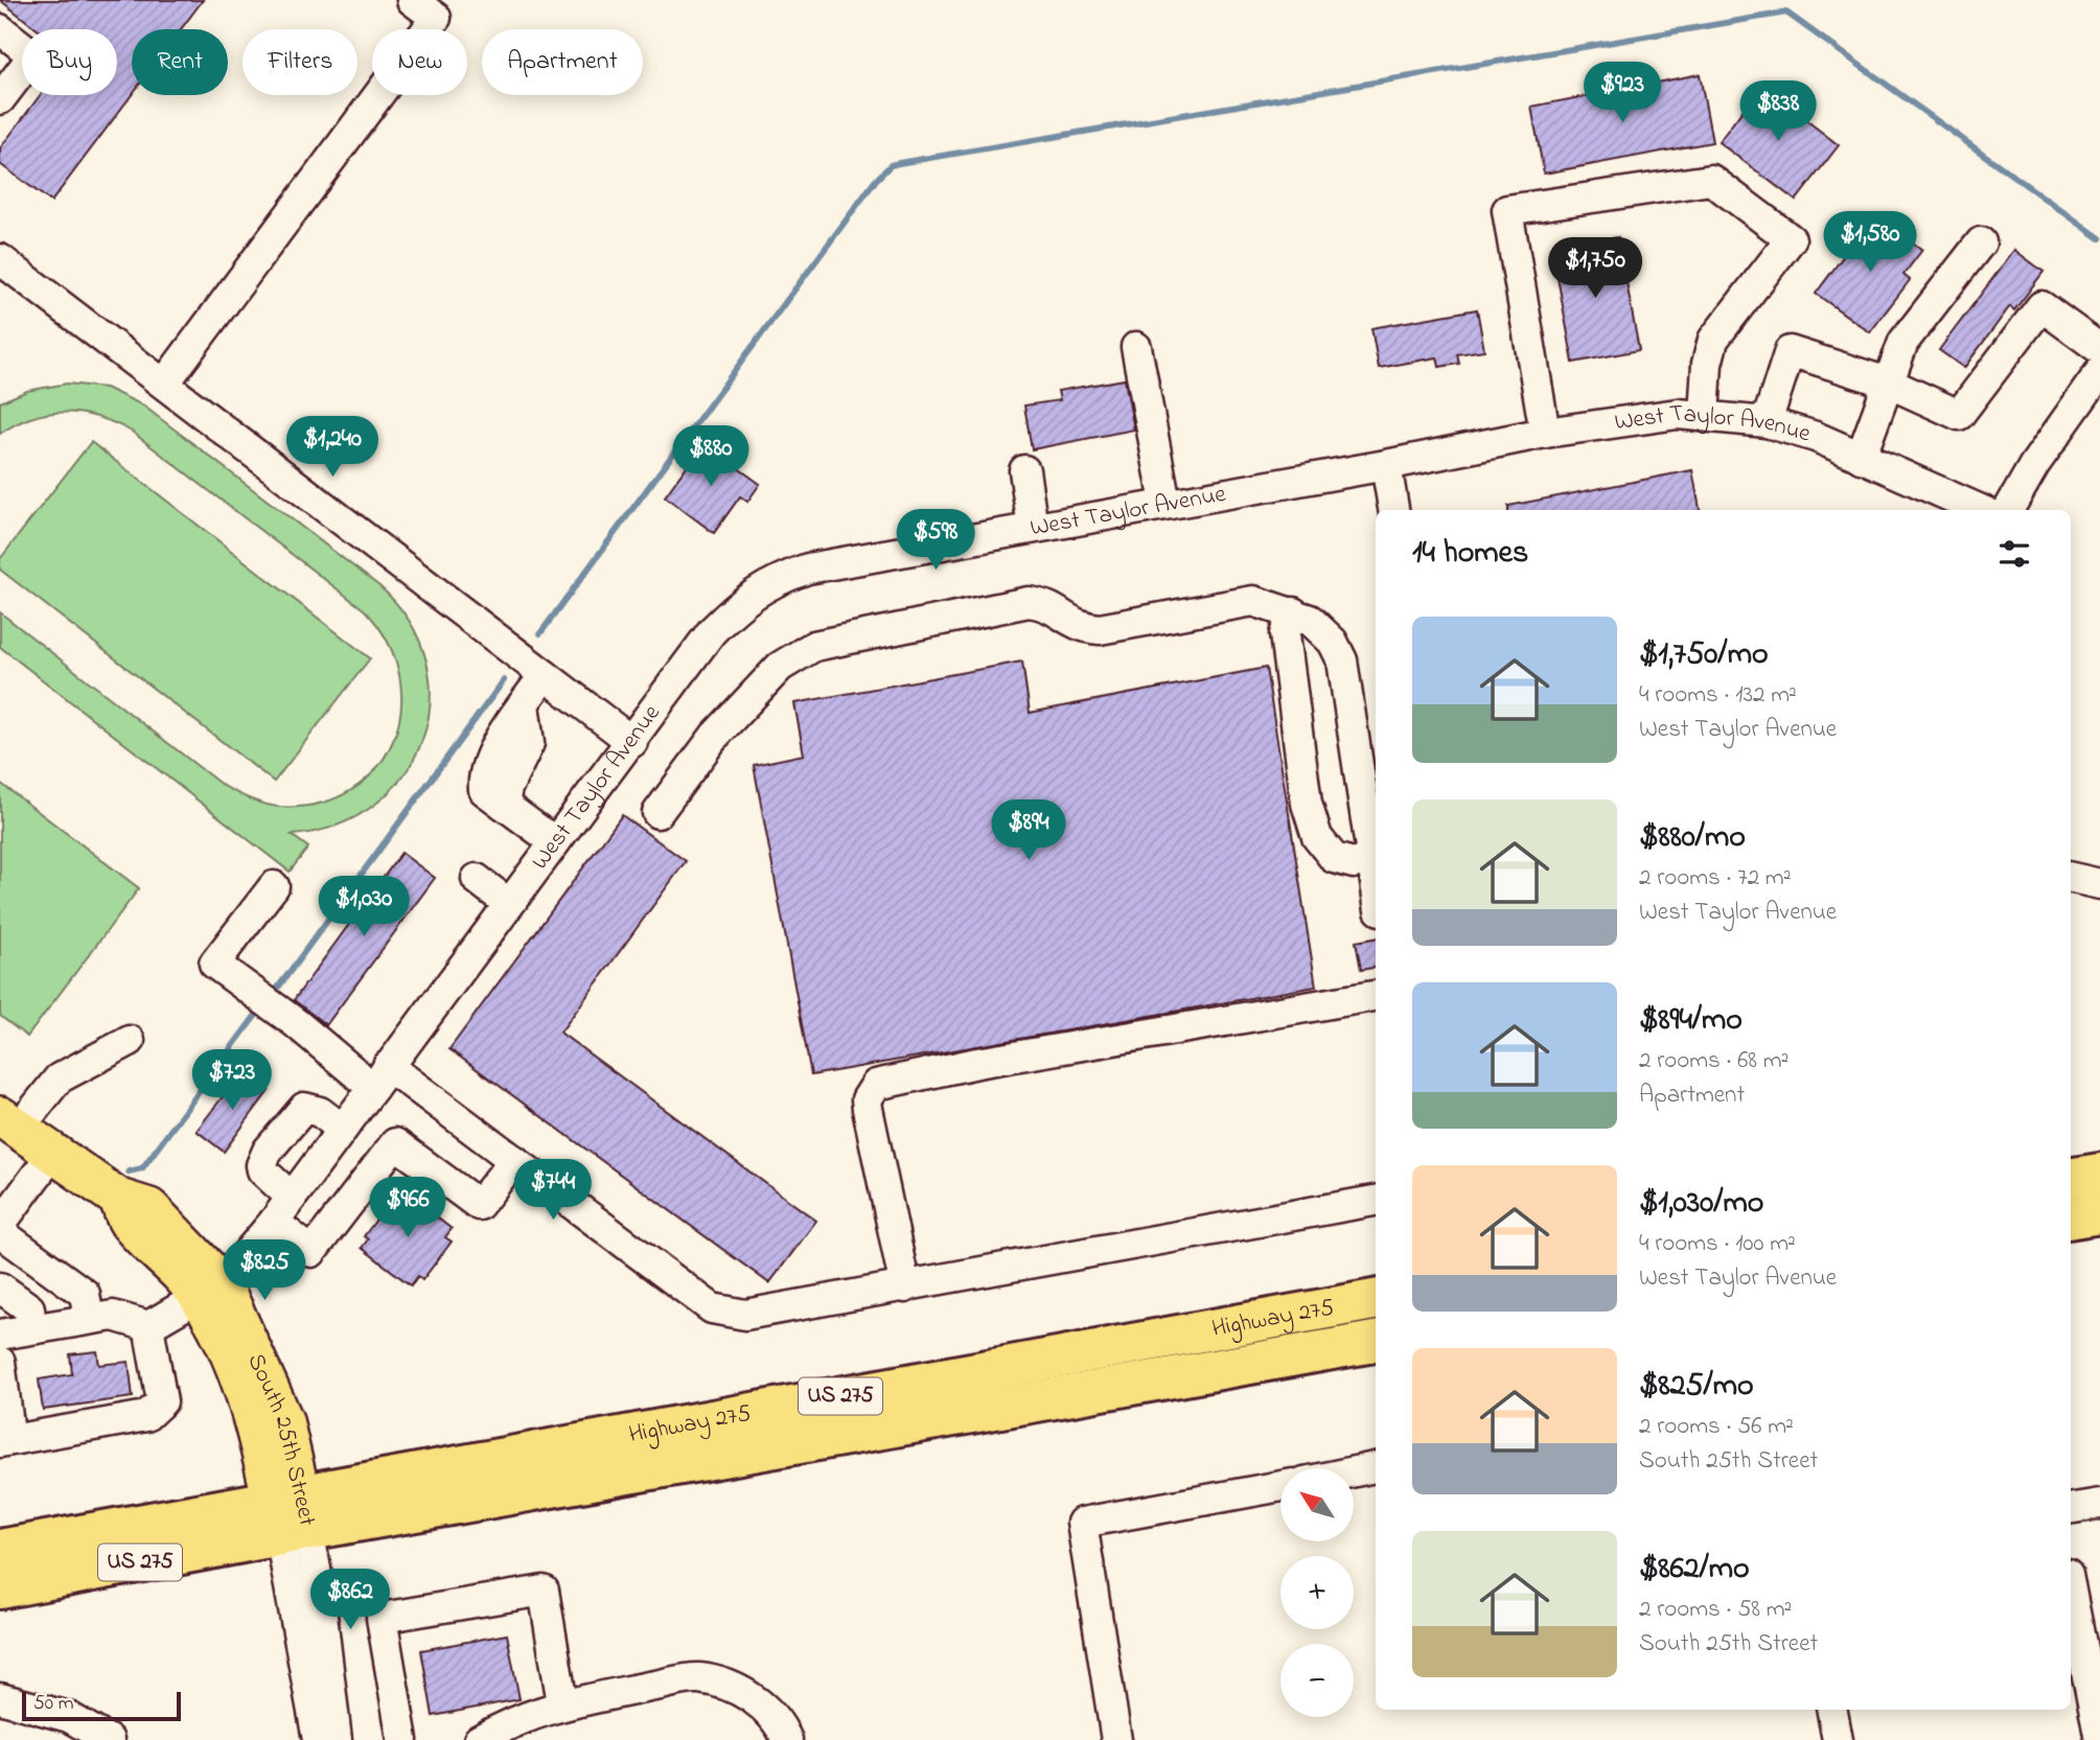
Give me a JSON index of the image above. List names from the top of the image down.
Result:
{
  "streets": {
    "highway": ["Highway 275", "US 275"],
    "main road": ["South 25th Street"],
    "street": ["West Taylor Avenue"]
  },
  "crossings": [
    ["West Taylor Avenue", "South 25th Street"],
    ["Highway 275", "South 25th Street"]
  ],
  "scale_bar": "50 m",
  "north": "top left",
  "page": {
    "chip": [
      "Buy",
      "Rent",
      "Filters",
      "New",
      "Apartment"
    ],
    "price": [
      "$923",
      "$838",
      "$1,580",
      "$1,750",
      "$1,240",
      "$880",
      "$598",
      "$894",
      "$1,030",
      "$723",
      "$744",
      "$966",
      "$825",
      "$862"
    ],
    "heading": "14 homes",
    "list": [
      {
        "name": "$1,750/mo",
        "note": "4 rooms · 132 m² · West Taylor Avenue"
      },
      {
        "name": "$880/mo",
        "note": "2 rooms · 72 m² · West Taylor Avenue"
      },
      {
        "name": "$894/mo",
        "note": "2 rooms · 68 m² · Apartment"
      },
      {
        "name": "$1,030/mo",
        "note": "4 rooms · 100 m² · West Taylor Avenue"
      },
      {
        "name": "$825/mo",
        "note": "2 rooms · 56 m² · South 25th Street"
      },
      {
        "name": "$862/mo",
        "note": "2 rooms · 58 m² · South 25th Street"
      }
    ],
    "map_buttons": ["+", "−"],
    "scale": "50 m"
  }
}
